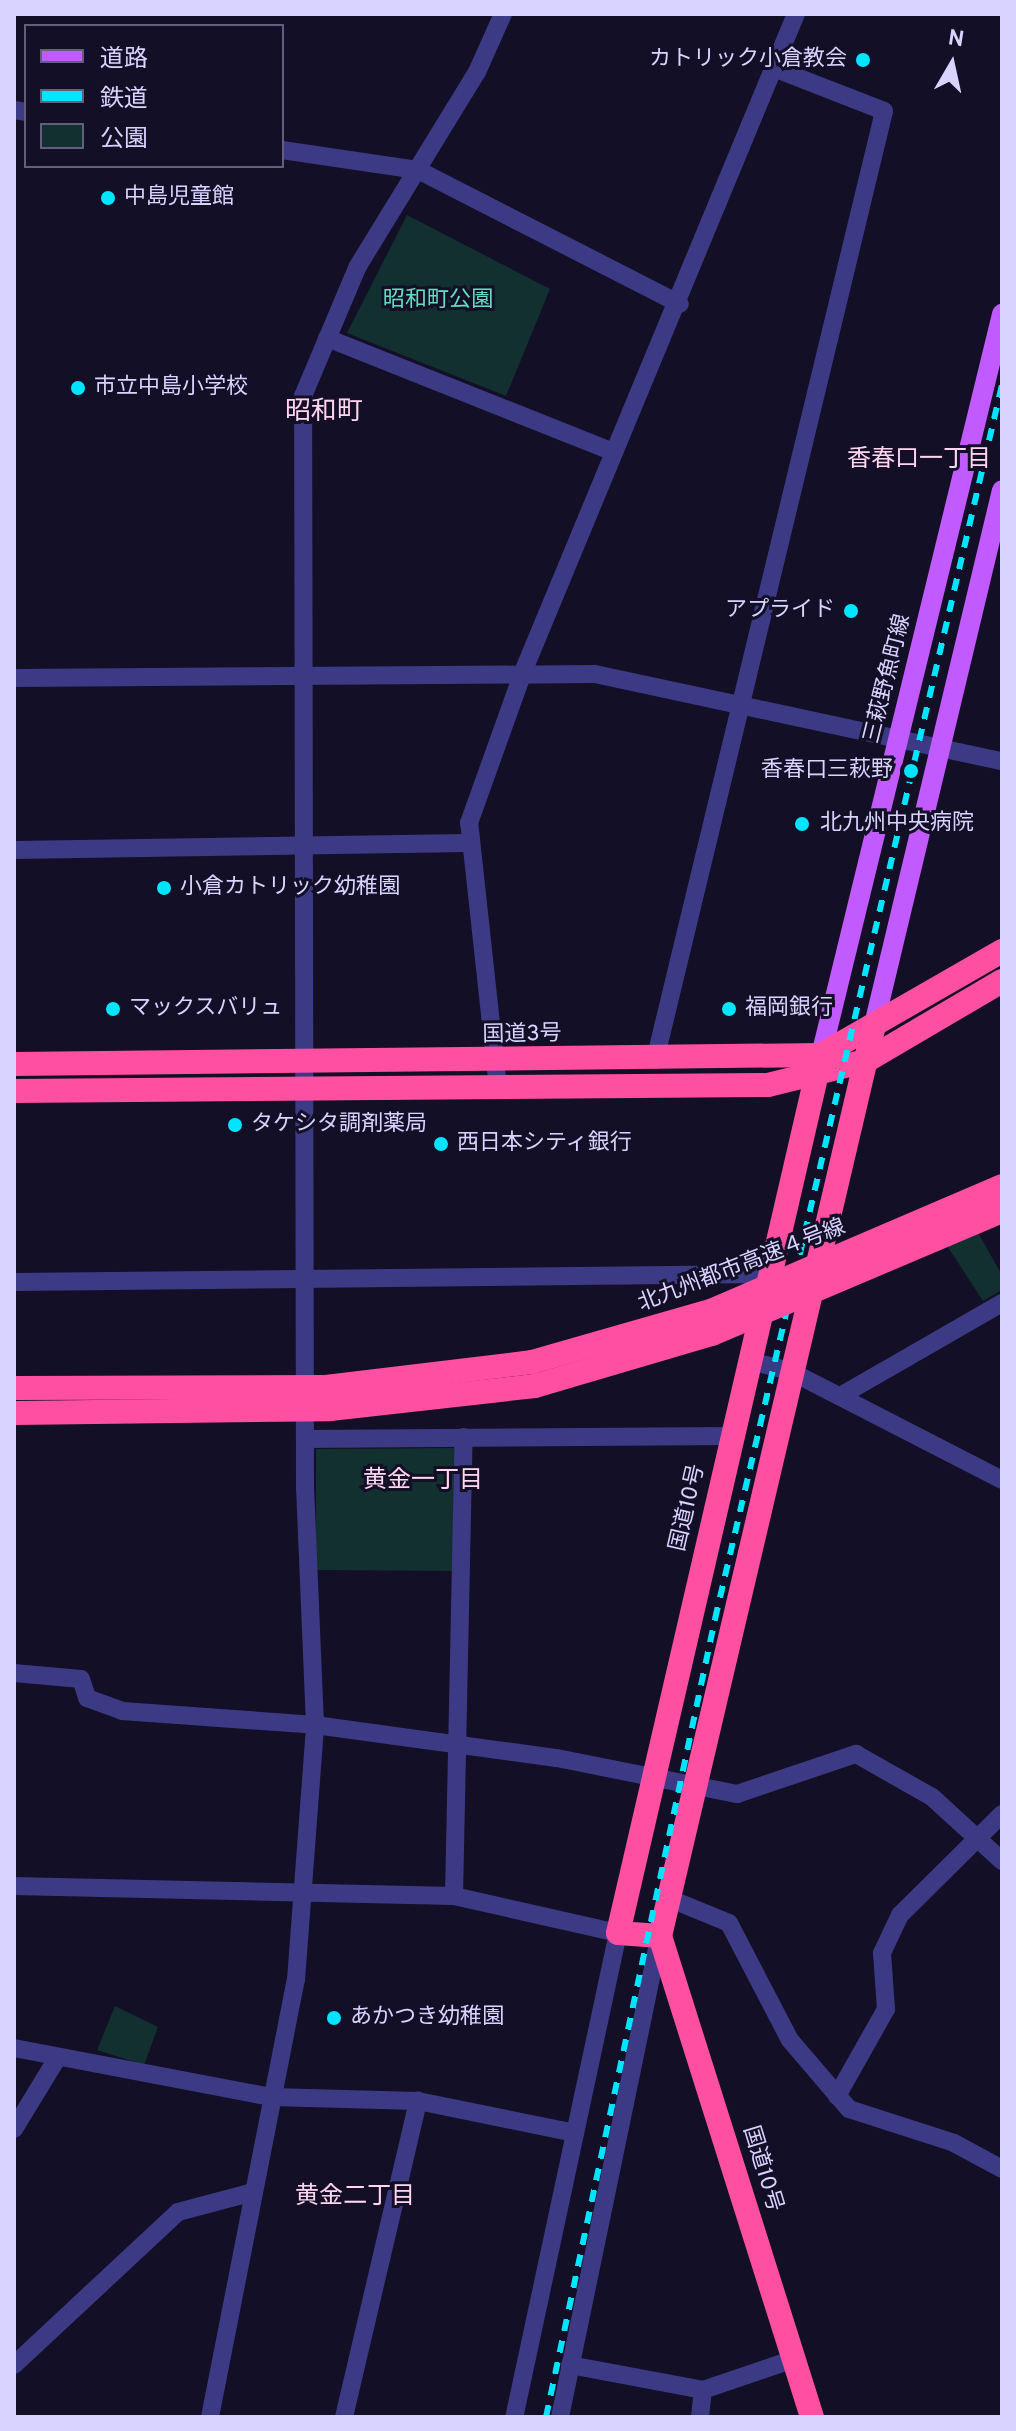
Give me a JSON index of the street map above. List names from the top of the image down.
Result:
{
  "streets": {
    "highway": ["国道3号", "北九州都市高速４号線", "国道10号"],
    "main road": ["三萩野魚町線"]
  },
  "crossings": [
    ["三萩野魚町線", "国道3号"],
    ["三萩野魚町線", "国道10号"],
    ["国道3号", "国道10号"]
  ],
  "districts": [
    "昭和町",
    "香春口一丁目",
    "黄金一丁目",
    "黄金二丁目"
  ],
  "parks": ["昭和町公園"],
  "places": [
    "カトリック小倉教会",
    "中島児童館",
    "市立中島小学校",
    "アプライド",
    "香春口三萩野",
    "北九州中央病院",
    "小倉カトリック幼稚園",
    "マックスバリュ",
    "福岡銀行",
    "タケシタ調剤薬局",
    "西日本シティ銀行",
    "あかつき幼稚園"
  ],
  "legend": ["道路", "鉄道", "公園"],
  "north": "top"
}
